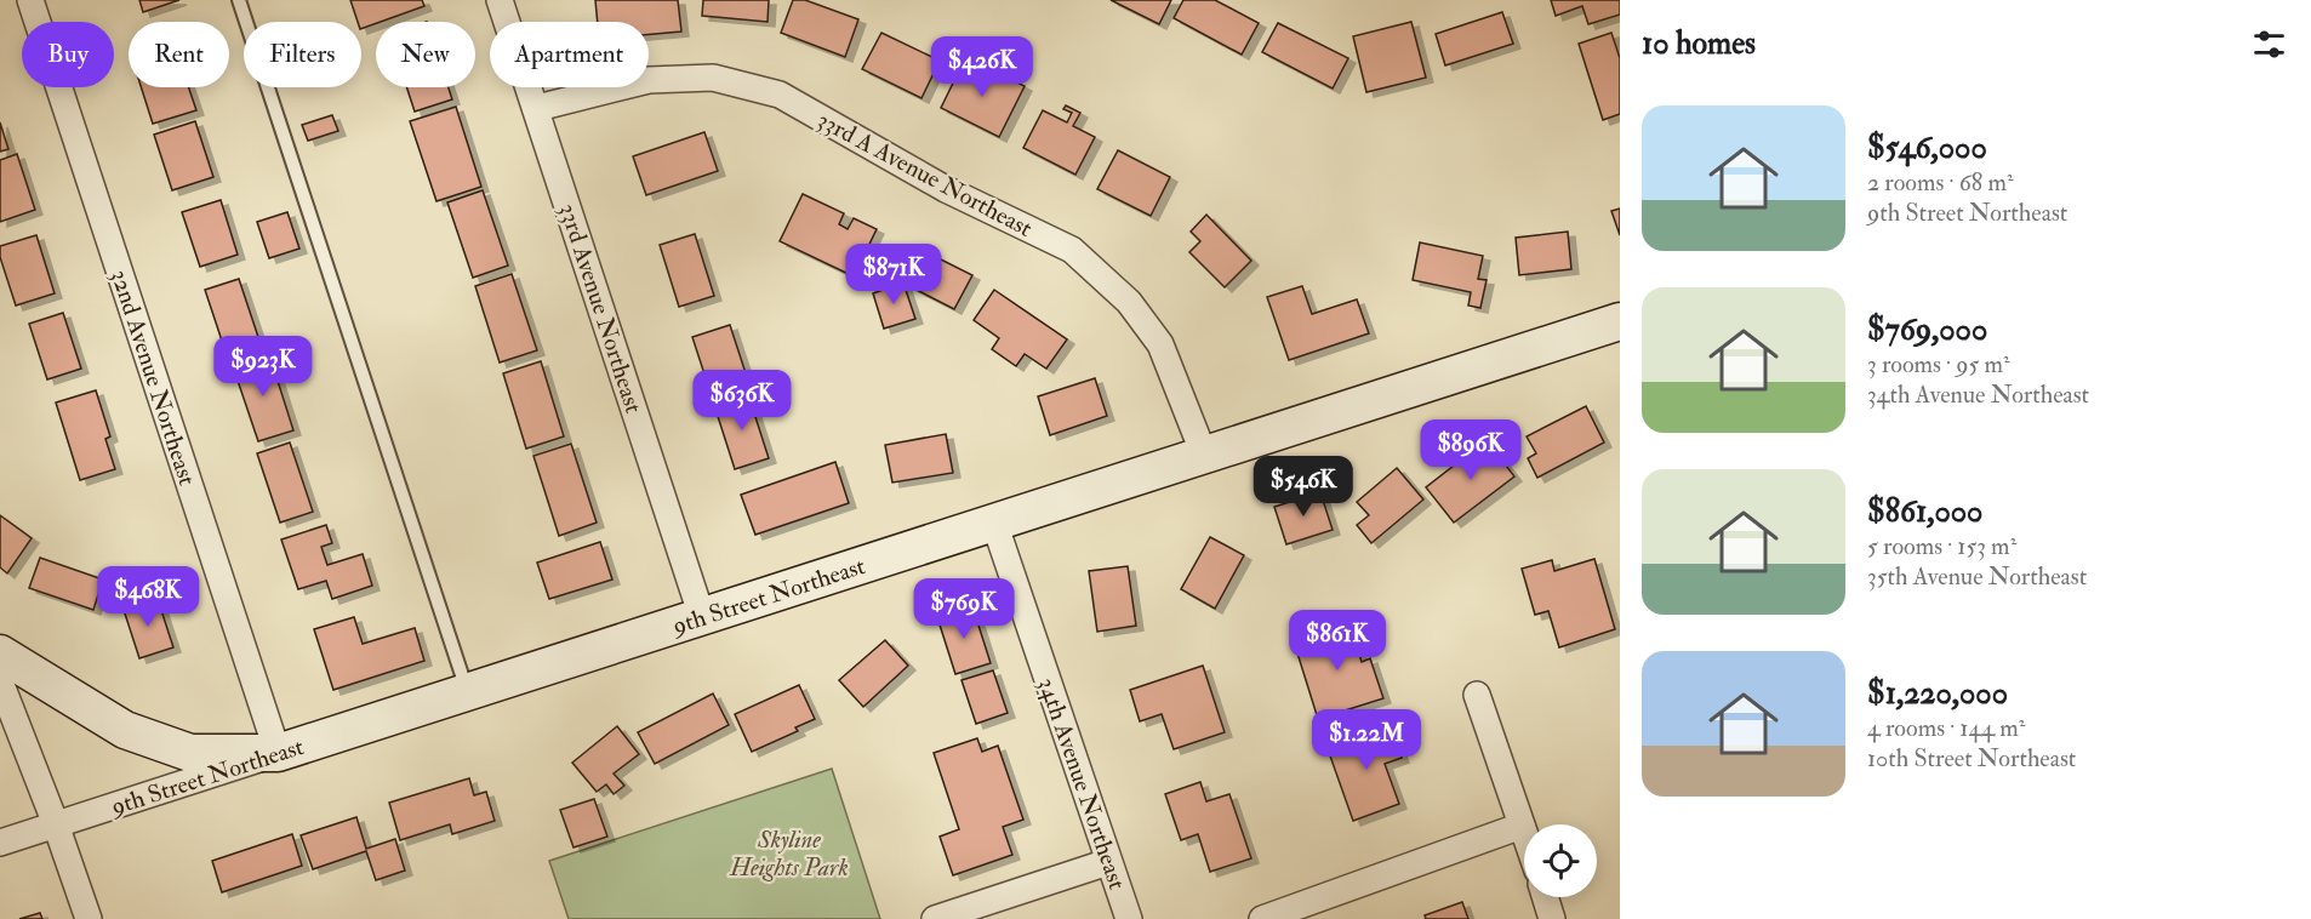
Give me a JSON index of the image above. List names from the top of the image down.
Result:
{
  "streets": {
    "street": [
      "33rd A Avenue Northeast",
      "33rd Avenue Northeast",
      "32nd Avenue Northeast",
      "9th Street Northeast",
      "34th Avenue Northeast"
    ]
  },
  "crossings": [
    ["33rd A Avenue Northeast", "33rd Avenue Northeast"],
    ["33rd A Avenue Northeast", "9th Street Northeast"],
    ["33rd Avenue Northeast", "9th Street Northeast"],
    ["32nd Avenue Northeast", "9th Street Northeast"],
    ["9th Street Northeast", "34th Avenue Northeast"]
  ],
  "parks": ["Skyline Heights Park"],
  "page": {
    "heading": "10 homes",
    "chip": [
      "Buy",
      "Rent",
      "Filters",
      "New",
      "Apartment"
    ],
    "price": [
      "$426K",
      "$871K",
      "$923K",
      "$636K",
      "$896K",
      "$546K",
      "$468K",
      "$769K",
      "$861K",
      "$1.22M"
    ],
    "list": [
      {
        "name": "$546,000",
        "note": "2 rooms · 68 m² · 9th Street Northeast"
      },
      {
        "name": "$769,000",
        "note": "3 rooms · 95 m² · 34th Avenue Northeast"
      },
      {
        "name": "$861,000",
        "note": "5 rooms · 153 m² · 35th Avenue Northeast"
      },
      {
        "name": "$1,220,000",
        "note": "4 rooms · 144 m² · 10th Street Northeast"
      }
    ]
  }
}
